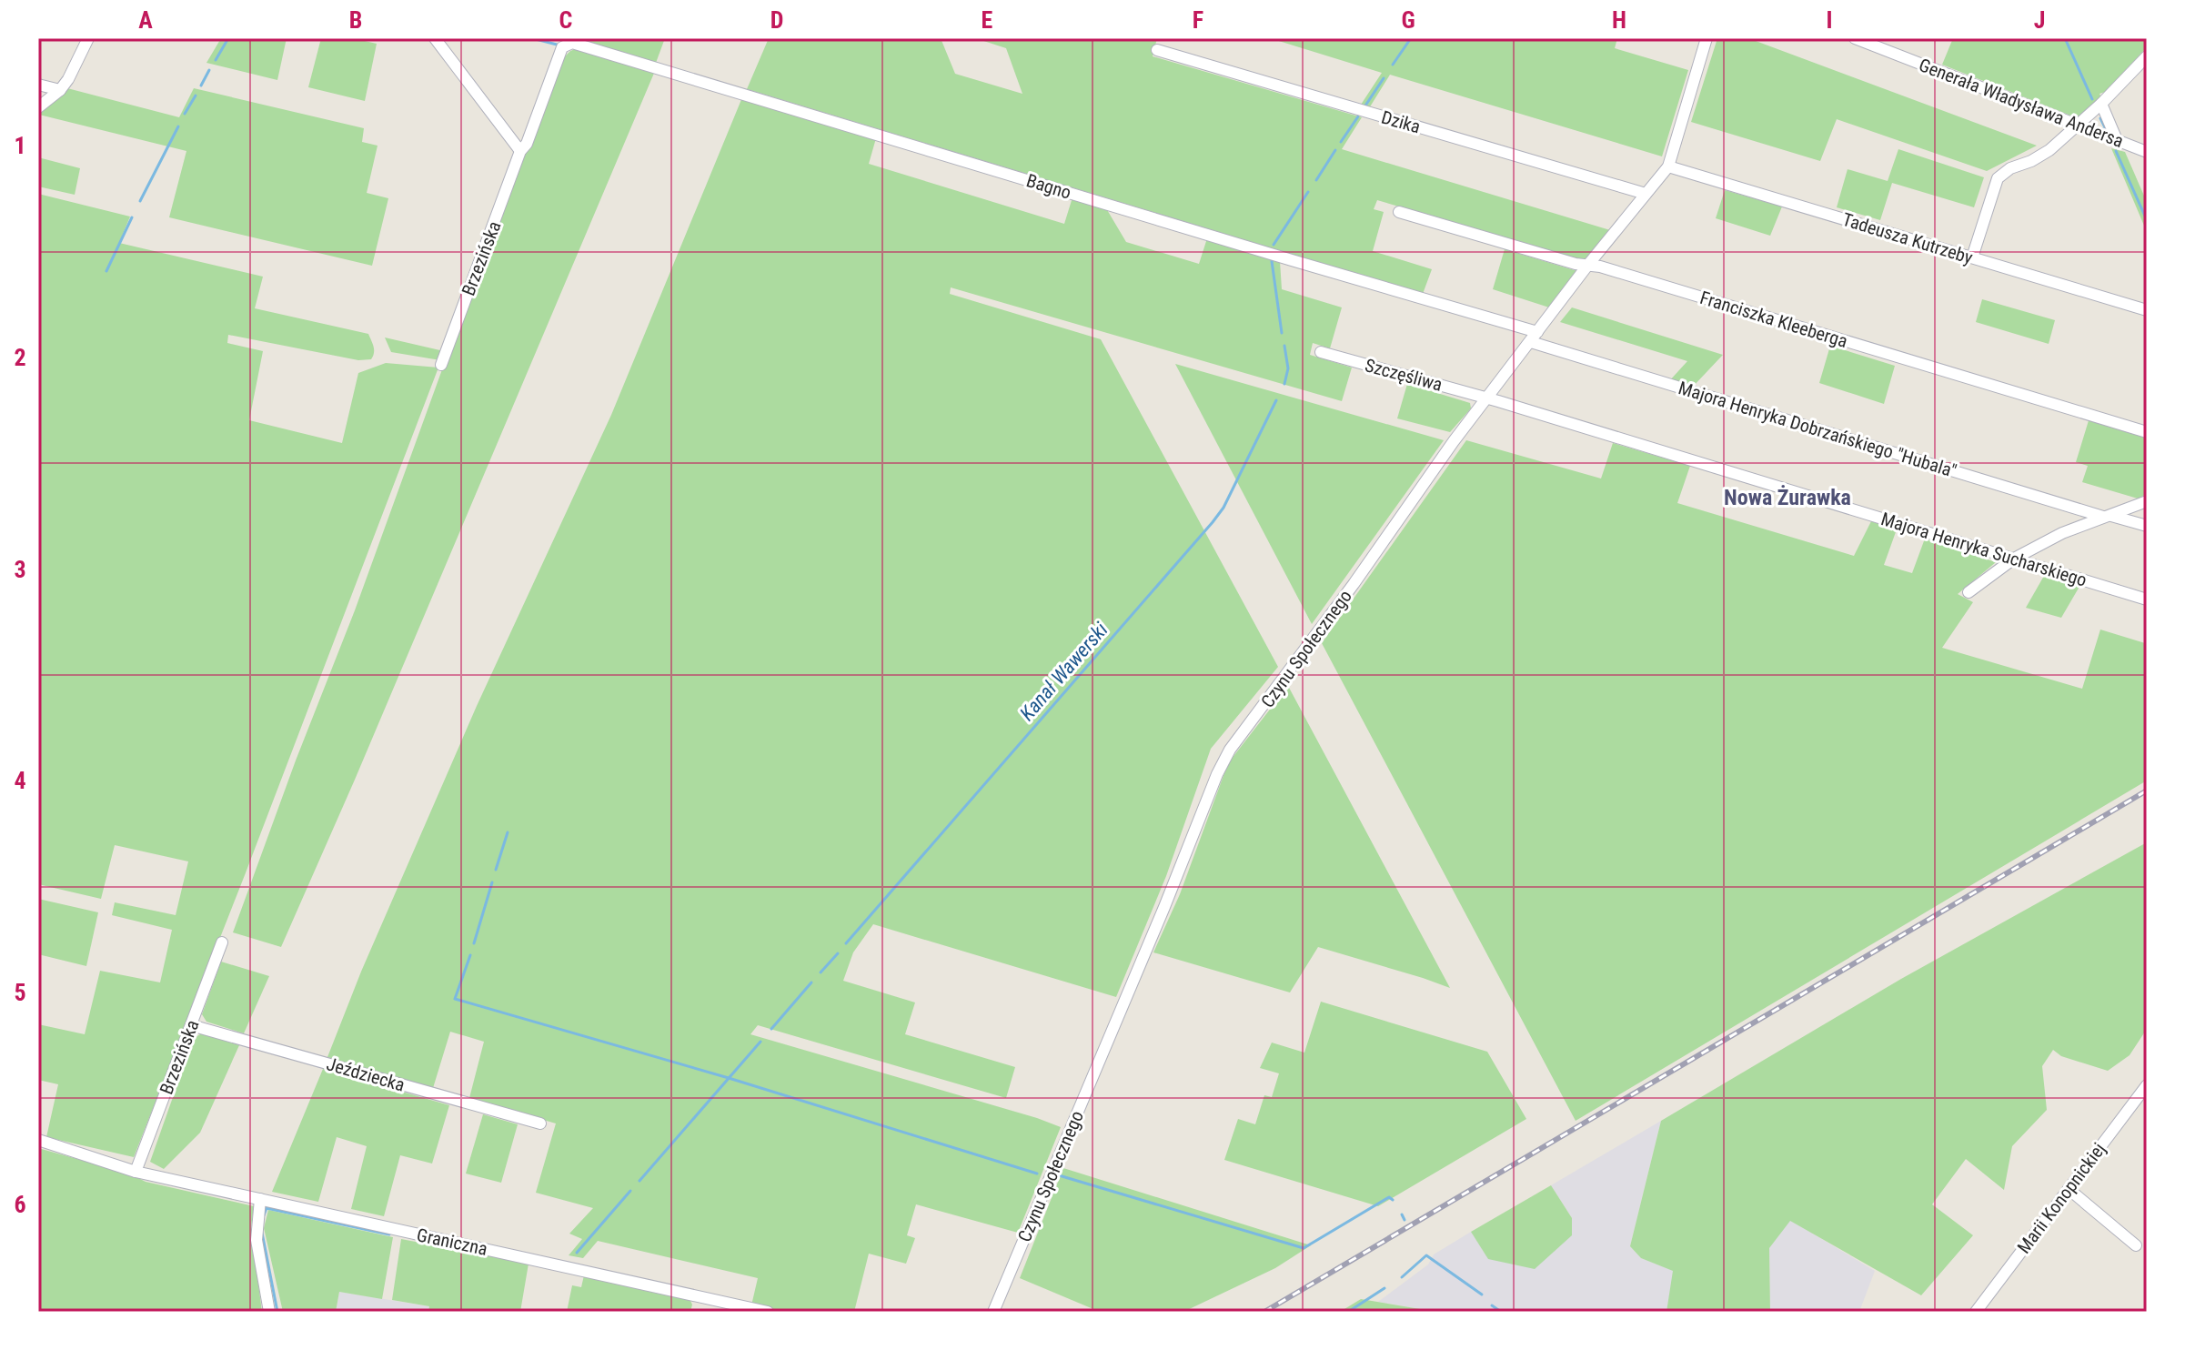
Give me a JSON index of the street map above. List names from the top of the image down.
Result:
{
  "streets": {
    "street": [
      "Generała Władysława Andersa",
      "Dzika",
      "Bagno",
      "Tadeusza Kutrzeby",
      "Brzezińska",
      "Franciszka Kleeberga",
      "Szczęśliwa",
      "Majora Henryka Dobrzańskiego \"Hubala\"",
      "Majora Henryka Sucharskiego",
      "Czynu Społecznego",
      "Jeździecka",
      "Marii Konopnickiej",
      "Graniczna"
    ]
  },
  "crossings": [
    ["Dzika", "Czynu Społecznego"],
    ["Bagno", "Brzezińska"],
    ["Bagno", "Majora Henryka Dobrzańskiego \"Hubala\""],
    ["Bagno", "Czynu Społecznego"],
    ["Tadeusza Kutrzeby", "Czynu Społecznego"],
    ["Brzezińska", "Jeździecka"],
    ["Brzezińska", "Graniczna"],
    ["Franciszka Kleeberga", "Czynu Społecznego"],
    ["Szczęśliwa", "Majora Henryka Sucharskiego"],
    ["Szczęśliwa", "Czynu Społecznego"],
    ["Majora Henryka Dobrzańskiego \"Hubala\"", "Czynu Społecznego"],
    ["Majora Henryka Sucharskiego", "Czynu Społecznego"]
  ],
  "districts": ["Nowa Żurawka"],
  "water": ["Kanał Wawerski"],
  "grid": {
    "columns": [
      "A",
      "B",
      "C",
      "D",
      "E",
      "F",
      "G",
      "H",
      "I",
      "J"
    ],
    "rows": [
      "1",
      "2",
      "3",
      "4",
      "5",
      "6"
    ]
  }
}
